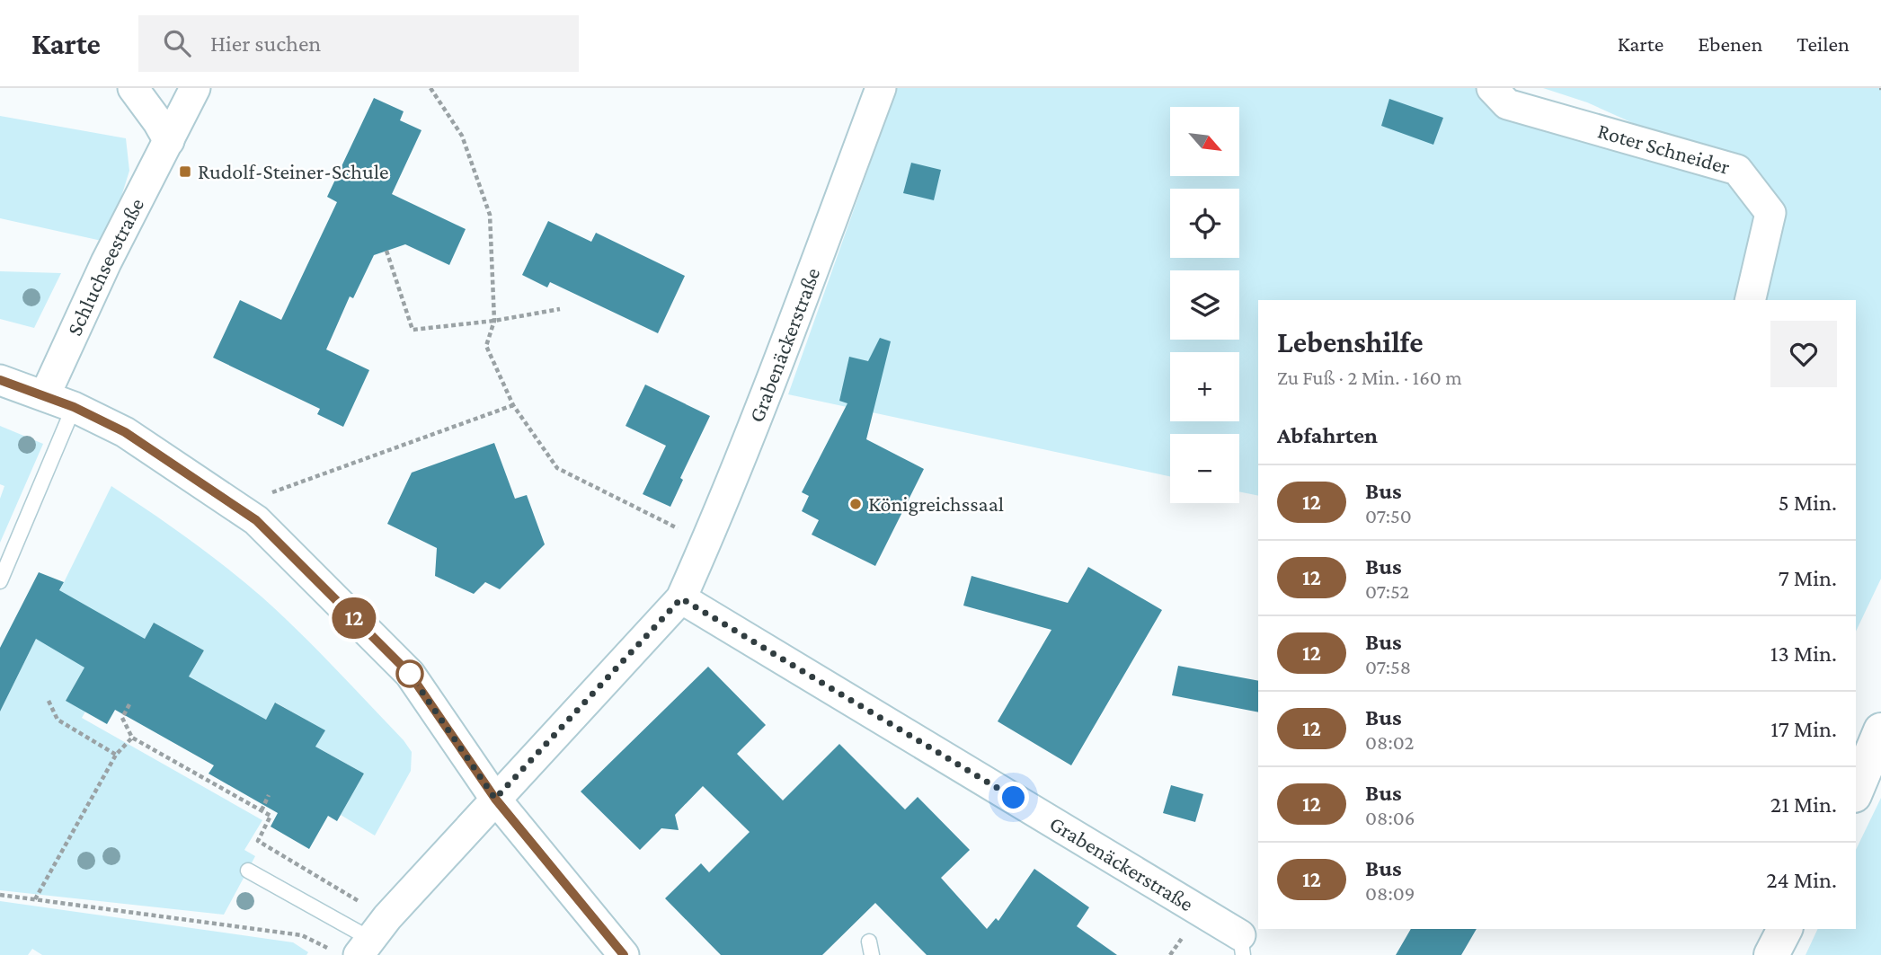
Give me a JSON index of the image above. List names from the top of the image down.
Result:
{
  "streets": {
    "street": ["Roter Schneider", "Schluchseestraße", "Grabenäckerstraße"]
  },
  "places": {
    "transit": ["Rudolf-Steiner-Schule"],
    "other": ["Königreichssaal"]
  },
  "lines": ["bus line 12"],
  "north": "bottom right",
  "page": {
    "header": "Karte",
    "search": "Hier suchen",
    "nav": ["Karte", "Ebenen", "Teilen"],
    "on_map": "12",
    "map_buttons": ["+", "−"],
    "heading": [
      ["Lebenshilfe", "Zu Fuß · 2 Min. · 160 m"],
      "Abfahrten"
    ],
    "list": [
      {
        "mark": "12",
        "name": "Bus",
        "note": "07:50",
        "value": "5 Min."
      },
      {
        "mark": "12",
        "name": "Bus",
        "note": "07:52",
        "value": "7 Min."
      },
      {
        "mark": "12",
        "name": "Bus",
        "note": "07:58",
        "value": "13 Min."
      },
      {
        "mark": "12",
        "name": "Bus",
        "note": "08:02",
        "value": "17 Min."
      },
      {
        "mark": "12",
        "name": "Bus",
        "note": "08:06",
        "value": "21 Min."
      },
      {
        "mark": "12",
        "name": "Bus",
        "note": "08:09",
        "value": "24 Min."
      }
    ]
  }
}
